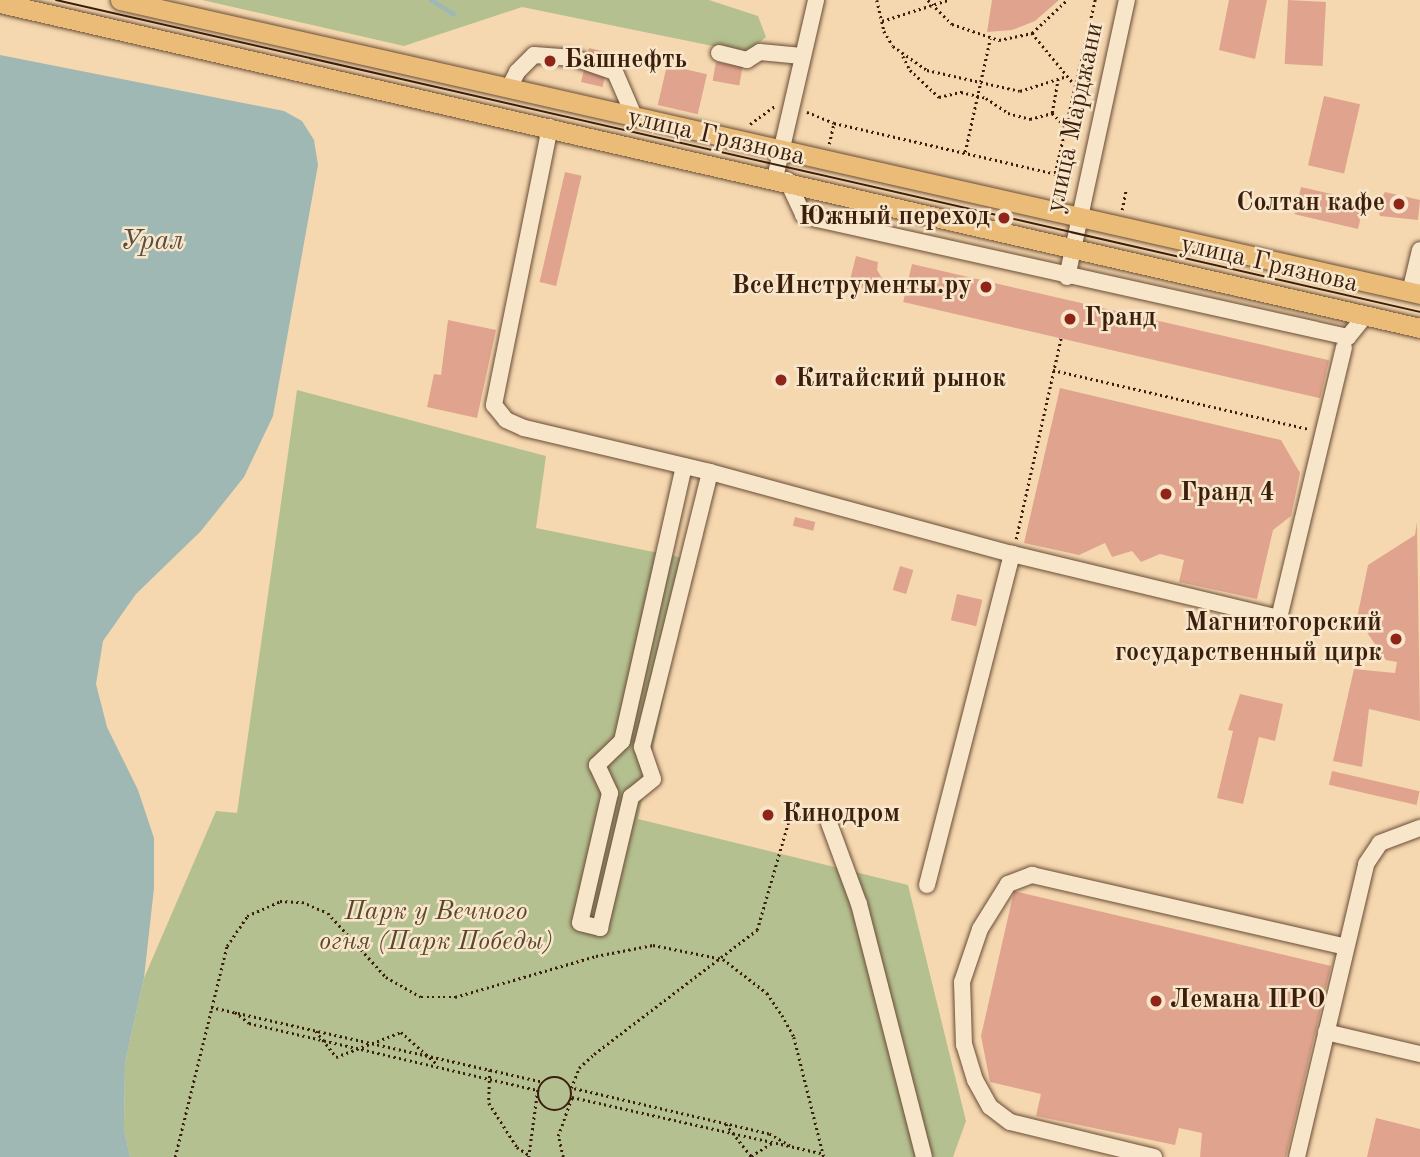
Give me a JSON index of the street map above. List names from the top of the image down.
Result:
{
  "streets": {
    "main road": ["улица Грязнова"],
    "street": ["улица Марджани"]
  },
  "crossings": [
    ["улица Марджани", "улица Грязнова"]
  ],
  "water": ["Урал"],
  "parks": ["Парк у Вечного огня (Парк Победы)"],
  "places": [
    "Башнефть",
    "Солтан кафе",
    "Южный переход",
    "ВсеИнструменты.ру",
    "Гранд",
    "Китайский рынок",
    "Гранд 4",
    "Магнитогорский государственный цирк",
    "Кинодром",
    "Лемана ПРО"
  ]
}
